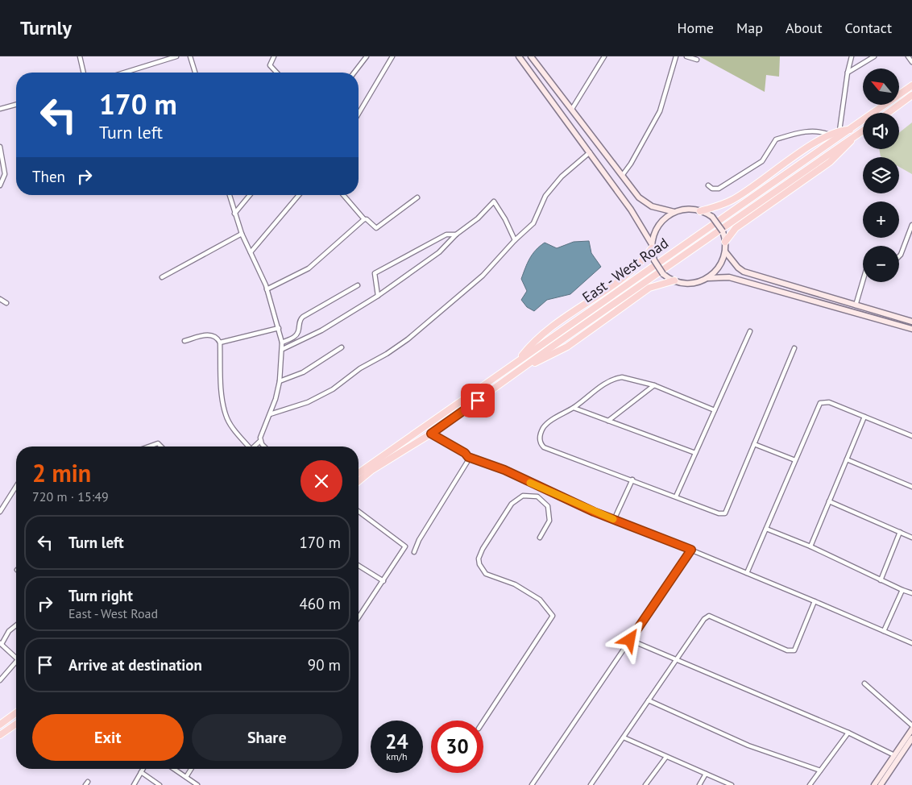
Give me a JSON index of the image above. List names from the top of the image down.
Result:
{
  "streets": {
    "main road": ["East - West Road"]
  },
  "north": "top left",
  "page": {
    "header": "Turnly",
    "nav": [
      "Home",
      "Map",
      "About",
      "Contact"
    ],
    "map_buttons": ["+", "−"],
    "turn": ["170 m", "Turn left"],
    "then": "Then",
    "heading": ["2 min", "720 m · 15:49"],
    "list": [
      {
        "name": "Turn left",
        "value": "170 m"
      },
      {
        "name": "Turn right",
        "note": "East - West Road",
        "value": "460 m"
      },
      {
        "name": "Arrive at destination",
        "value": "90 m"
      }
    ],
    "buttons": ["Exit", "Share"],
    "speed": "24 km/h",
    "limit": "30"
  }
}
